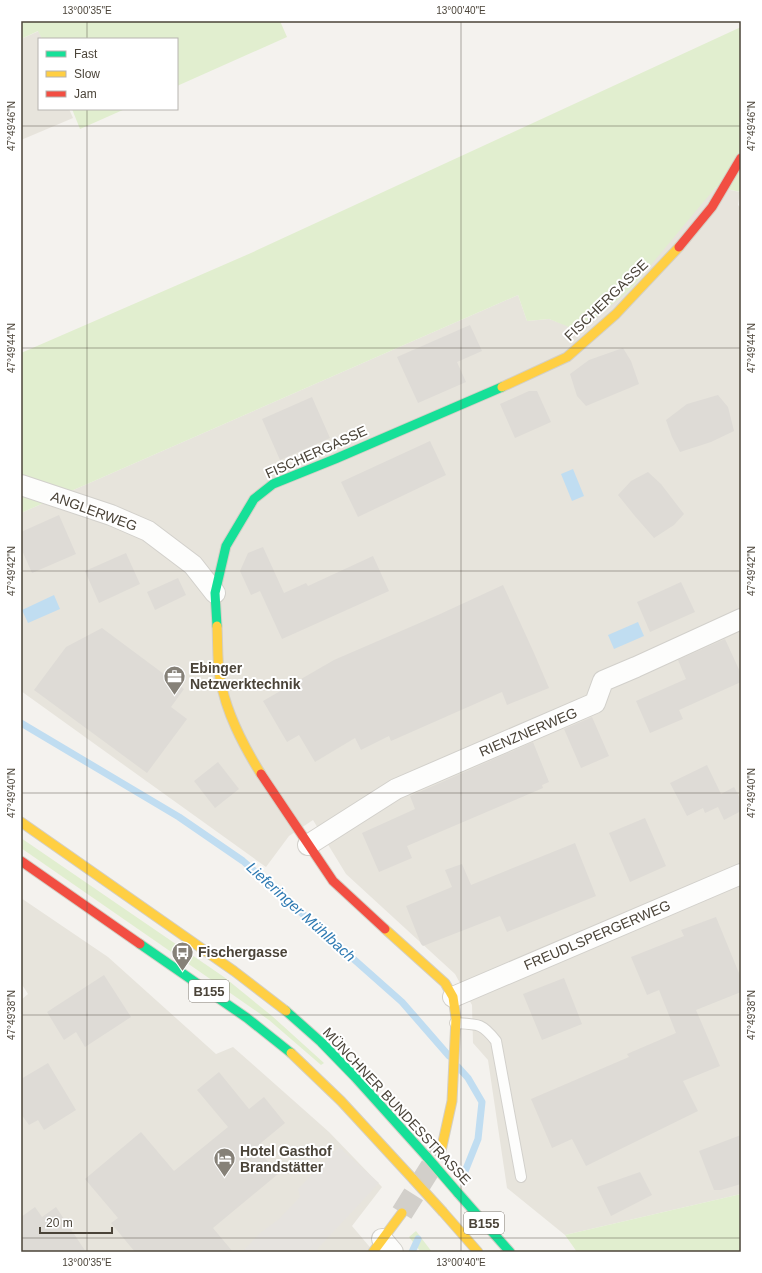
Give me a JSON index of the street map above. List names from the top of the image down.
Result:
{
  "streets": {
    "street": [
      "FISCHERGASSE",
      "ANGLERWEG",
      "RIENZNERWEG",
      "FREUDLSPERGERWEG",
      "B155",
      "MÜNCHNER BUNDESSTRASSE"
    ]
  },
  "crossings": [
    ["FISCHERGASSE", "ANGLERWEG"],
    ["FISCHERGASSE", "RIENZNERWEG"],
    ["FISCHERGASSE", "FREUDLSPERGERWEG"]
  ],
  "water": ["Lieferinger Mühlbach"],
  "places": {
    "office": ["Ebinger Netzwerktechnik"],
    "bus stop": ["Fischergasse"],
    "hotel": ["Hotel Gasthof Brandstätter"]
  },
  "legend": ["Fast", "Slow", "Jam"],
  "scale_bar": "20 m",
  "coordinates": [
    "13°00'35\"E",
    "13°00'40\"E",
    "47°49'46\"N",
    "47°49'44\"N",
    "47°49'42\"N",
    "47°49'40\"N",
    "47°49'38\"N"
  ]
}
